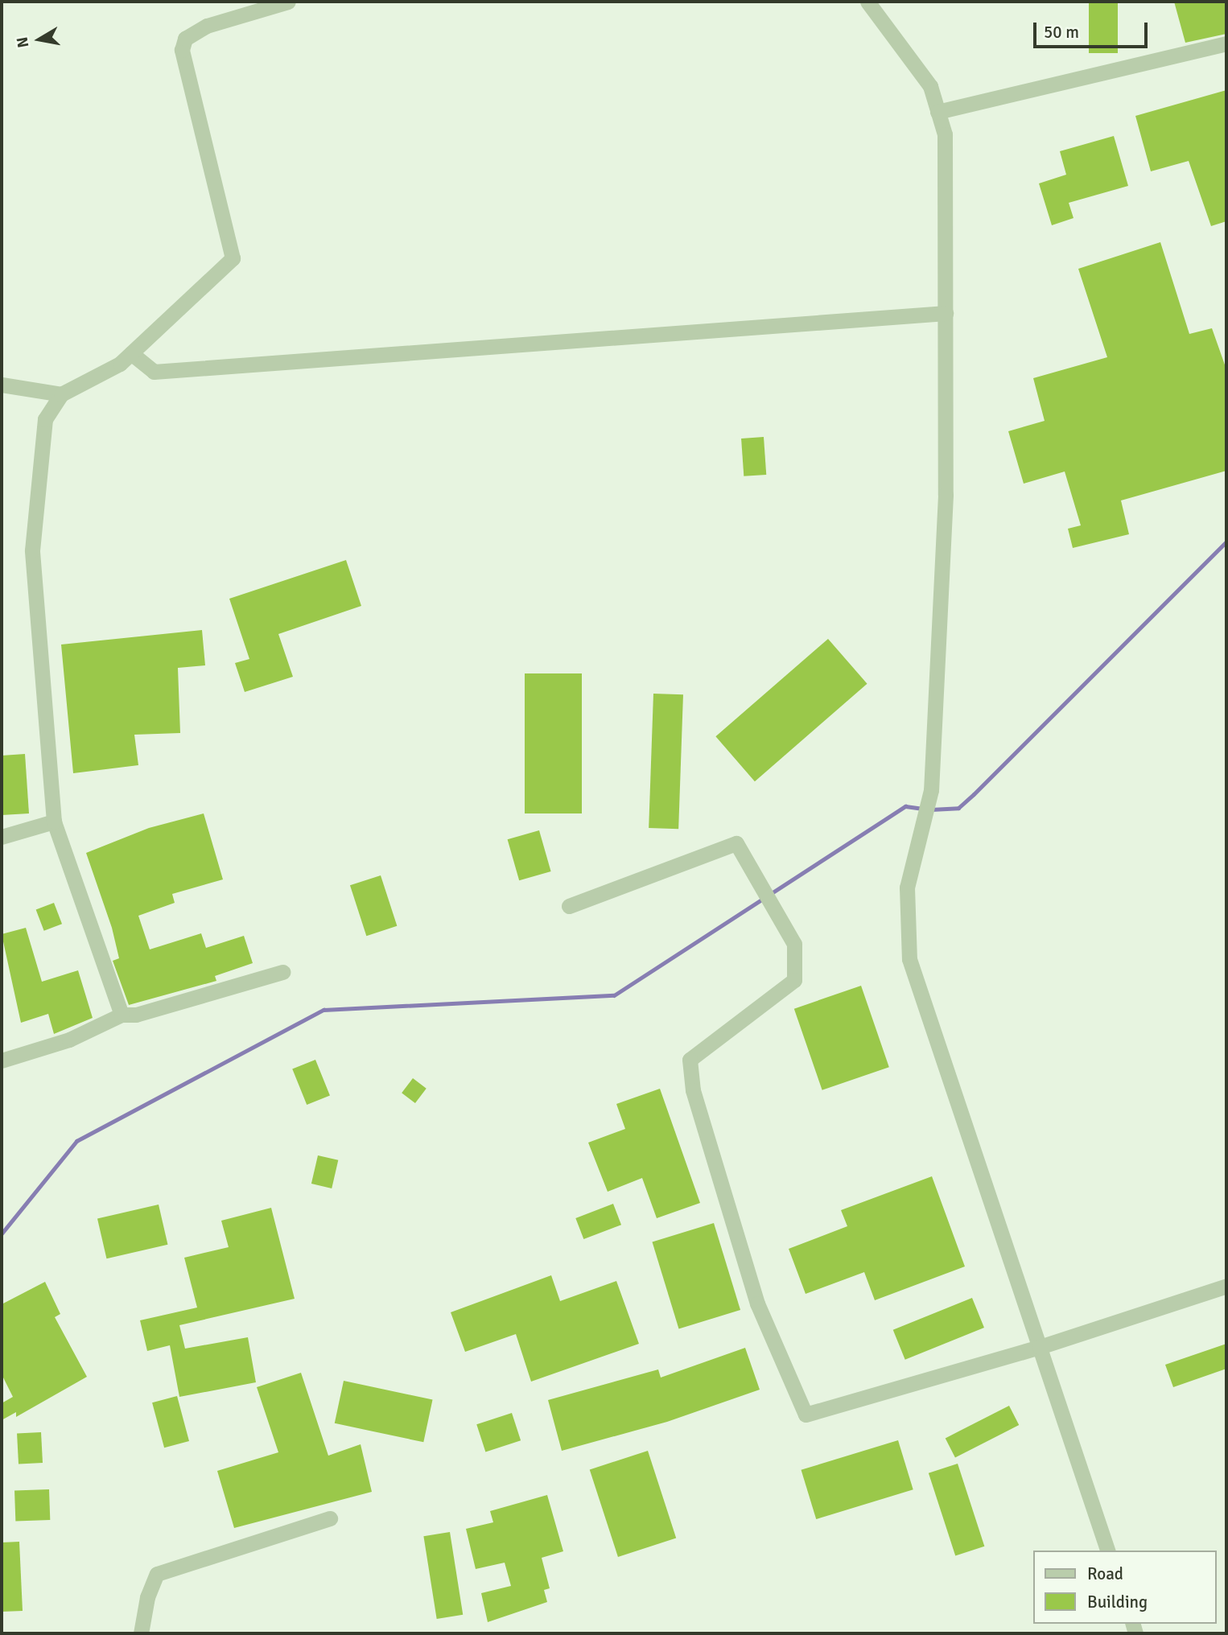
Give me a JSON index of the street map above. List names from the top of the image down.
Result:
{
  "legend": ["Road", "Building"],
  "scale_bar": "50 m",
  "north": "left"
}
